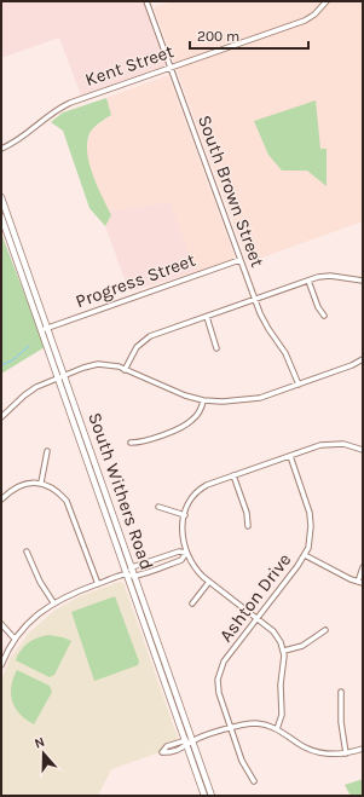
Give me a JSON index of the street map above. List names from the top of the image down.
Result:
{
  "streets": {
    "main road": ["South Withers Road"],
    "street": [
      "Kent Street",
      "South Brown Street",
      "Progress Street",
      "Ashton Drive"
    ]
  },
  "crossings": [
    ["Kent Street", "South Brown Street"],
    ["South Brown Street", "Progress Street"],
    ["Progress Street", "South Withers Road"]
  ],
  "scale_bar": "200 m",
  "north": "top"
}
